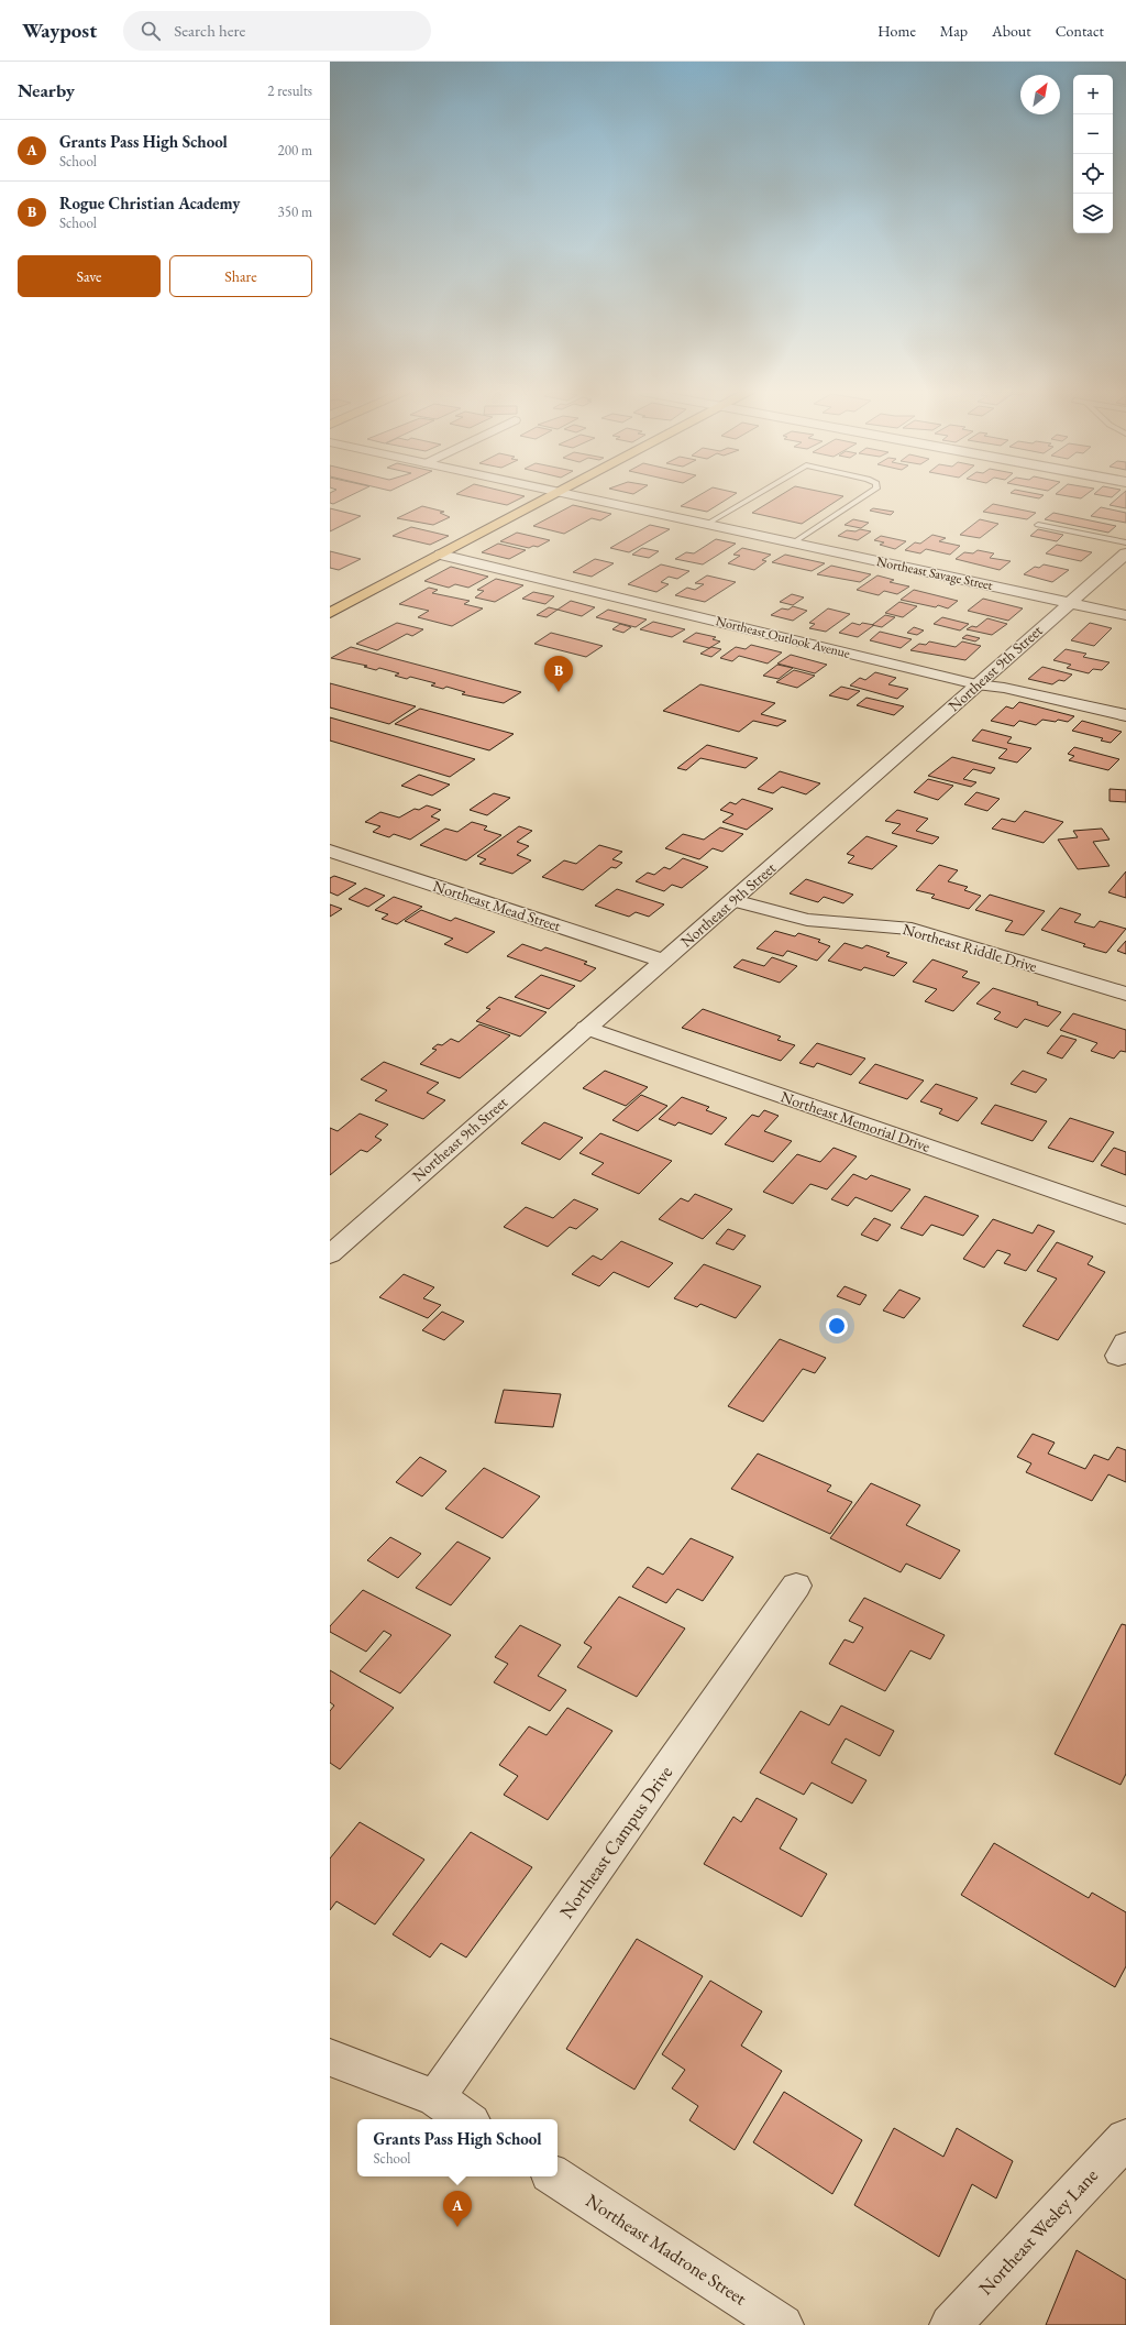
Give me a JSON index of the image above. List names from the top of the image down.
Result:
{
  "streets": {
    "street": [
      "Northeast Savage Street",
      "Northeast Outlook Avenue",
      "Northeast 9th Street",
      "Northeast Mead Street",
      "Northeast Riddle Drive",
      "Northeast Memorial Drive",
      "Northeast Campus Drive",
      "Northeast Wesley Lane",
      "Northeast Madrone Street"
    ]
  },
  "crossings": [
    ["Northeast Savage Street", "Northeast 9th Street"],
    ["Northeast Outlook Avenue", "Northeast 9th Street"],
    ["Northeast 9th Street", "Northeast Mead Street"],
    ["Northeast 9th Street", "Northeast Riddle Drive"],
    ["Northeast 9th Street", "Northeast Memorial Drive"]
  ],
  "north": "top right",
  "page": {
    "header": "Waypost",
    "search": "Search here",
    "nav": [
      "Home",
      "Map",
      "About",
      "Contact"
    ],
    "heading": ["Nearby", "2 results"],
    "map_buttons": ["+", "−"],
    "list": [
      {
        "mark": "A",
        "name": "Grants Pass High School",
        "note": "School",
        "value": "200 m"
      },
      {
        "mark": "B",
        "name": "Rogue Christian Academy",
        "note": "School",
        "value": "350 m"
      }
    ],
    "buttons": ["Save", "Share"],
    "pins": ["B", "A"],
    "popup": ["Grants Pass High School", "School"]
  }
}
